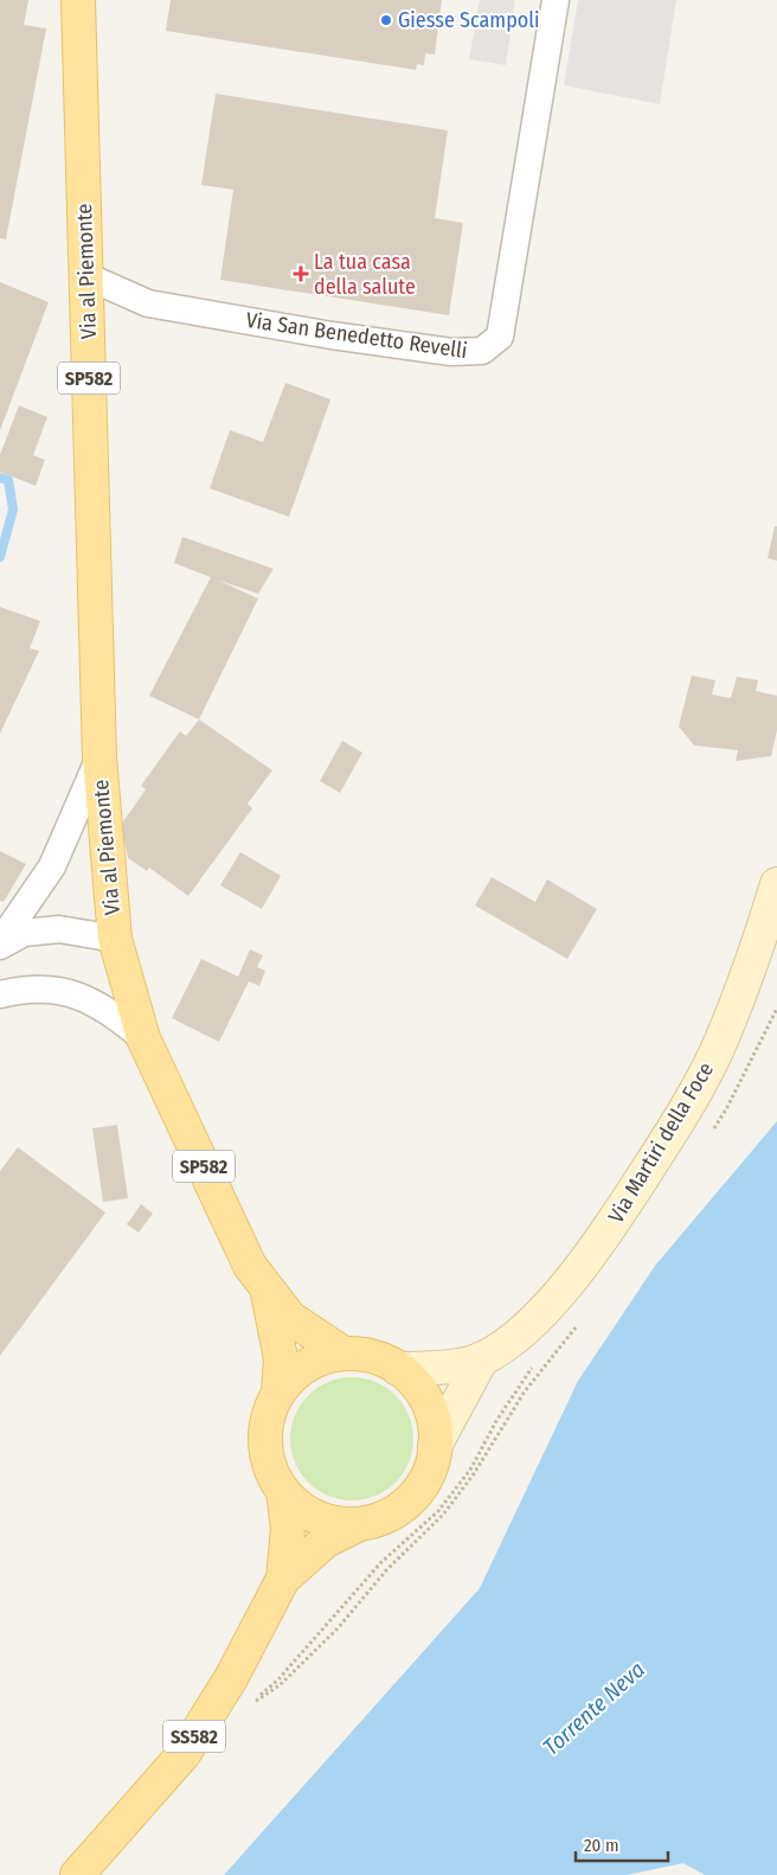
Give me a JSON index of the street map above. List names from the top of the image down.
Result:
{
  "streets": {
    "main road": [
      "Via al Piemonte",
      "SP582",
      "Via Martiri della Foce",
      "SS582"
    ],
    "street": ["Via San Benedetto Revelli"]
  },
  "crossings": [
    ["Via al Piemonte", "Via San Benedetto Revelli"],
    ["Via al Piemonte", "Via Martiri della Foce"],
    ["Via al Piemonte", "SS582"],
    ["Via Martiri della Foce", "SS582"]
  ],
  "water": ["Torrente Neva"],
  "places": {
    "other": ["Giesse Scampoli"],
    "health": ["La tua casa della salute"]
  },
  "scale_bar": "20 m"
}
